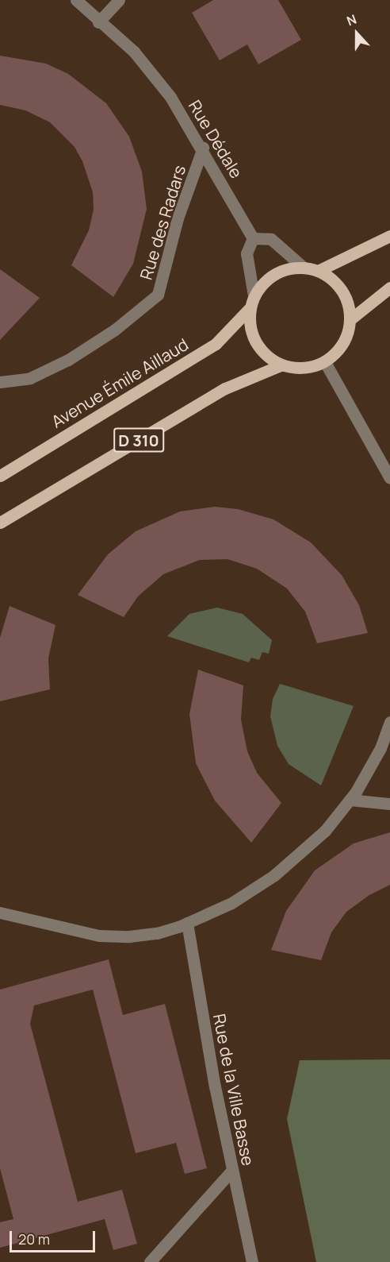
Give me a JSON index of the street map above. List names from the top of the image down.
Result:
{
  "streets": {
    "main road": ["Avenue Émile Aillaud", "D 310"],
    "street": ["Rue Dédale", "Rue des Radars", "Rue de la Ville Basse"]
  },
  "crossings": [
    ["Rue Dédale", "Rue des Radars"],
    ["Avenue Émile Aillaud", "D 310"]
  ],
  "scale_bar": "20 m",
  "north": "top"
}
